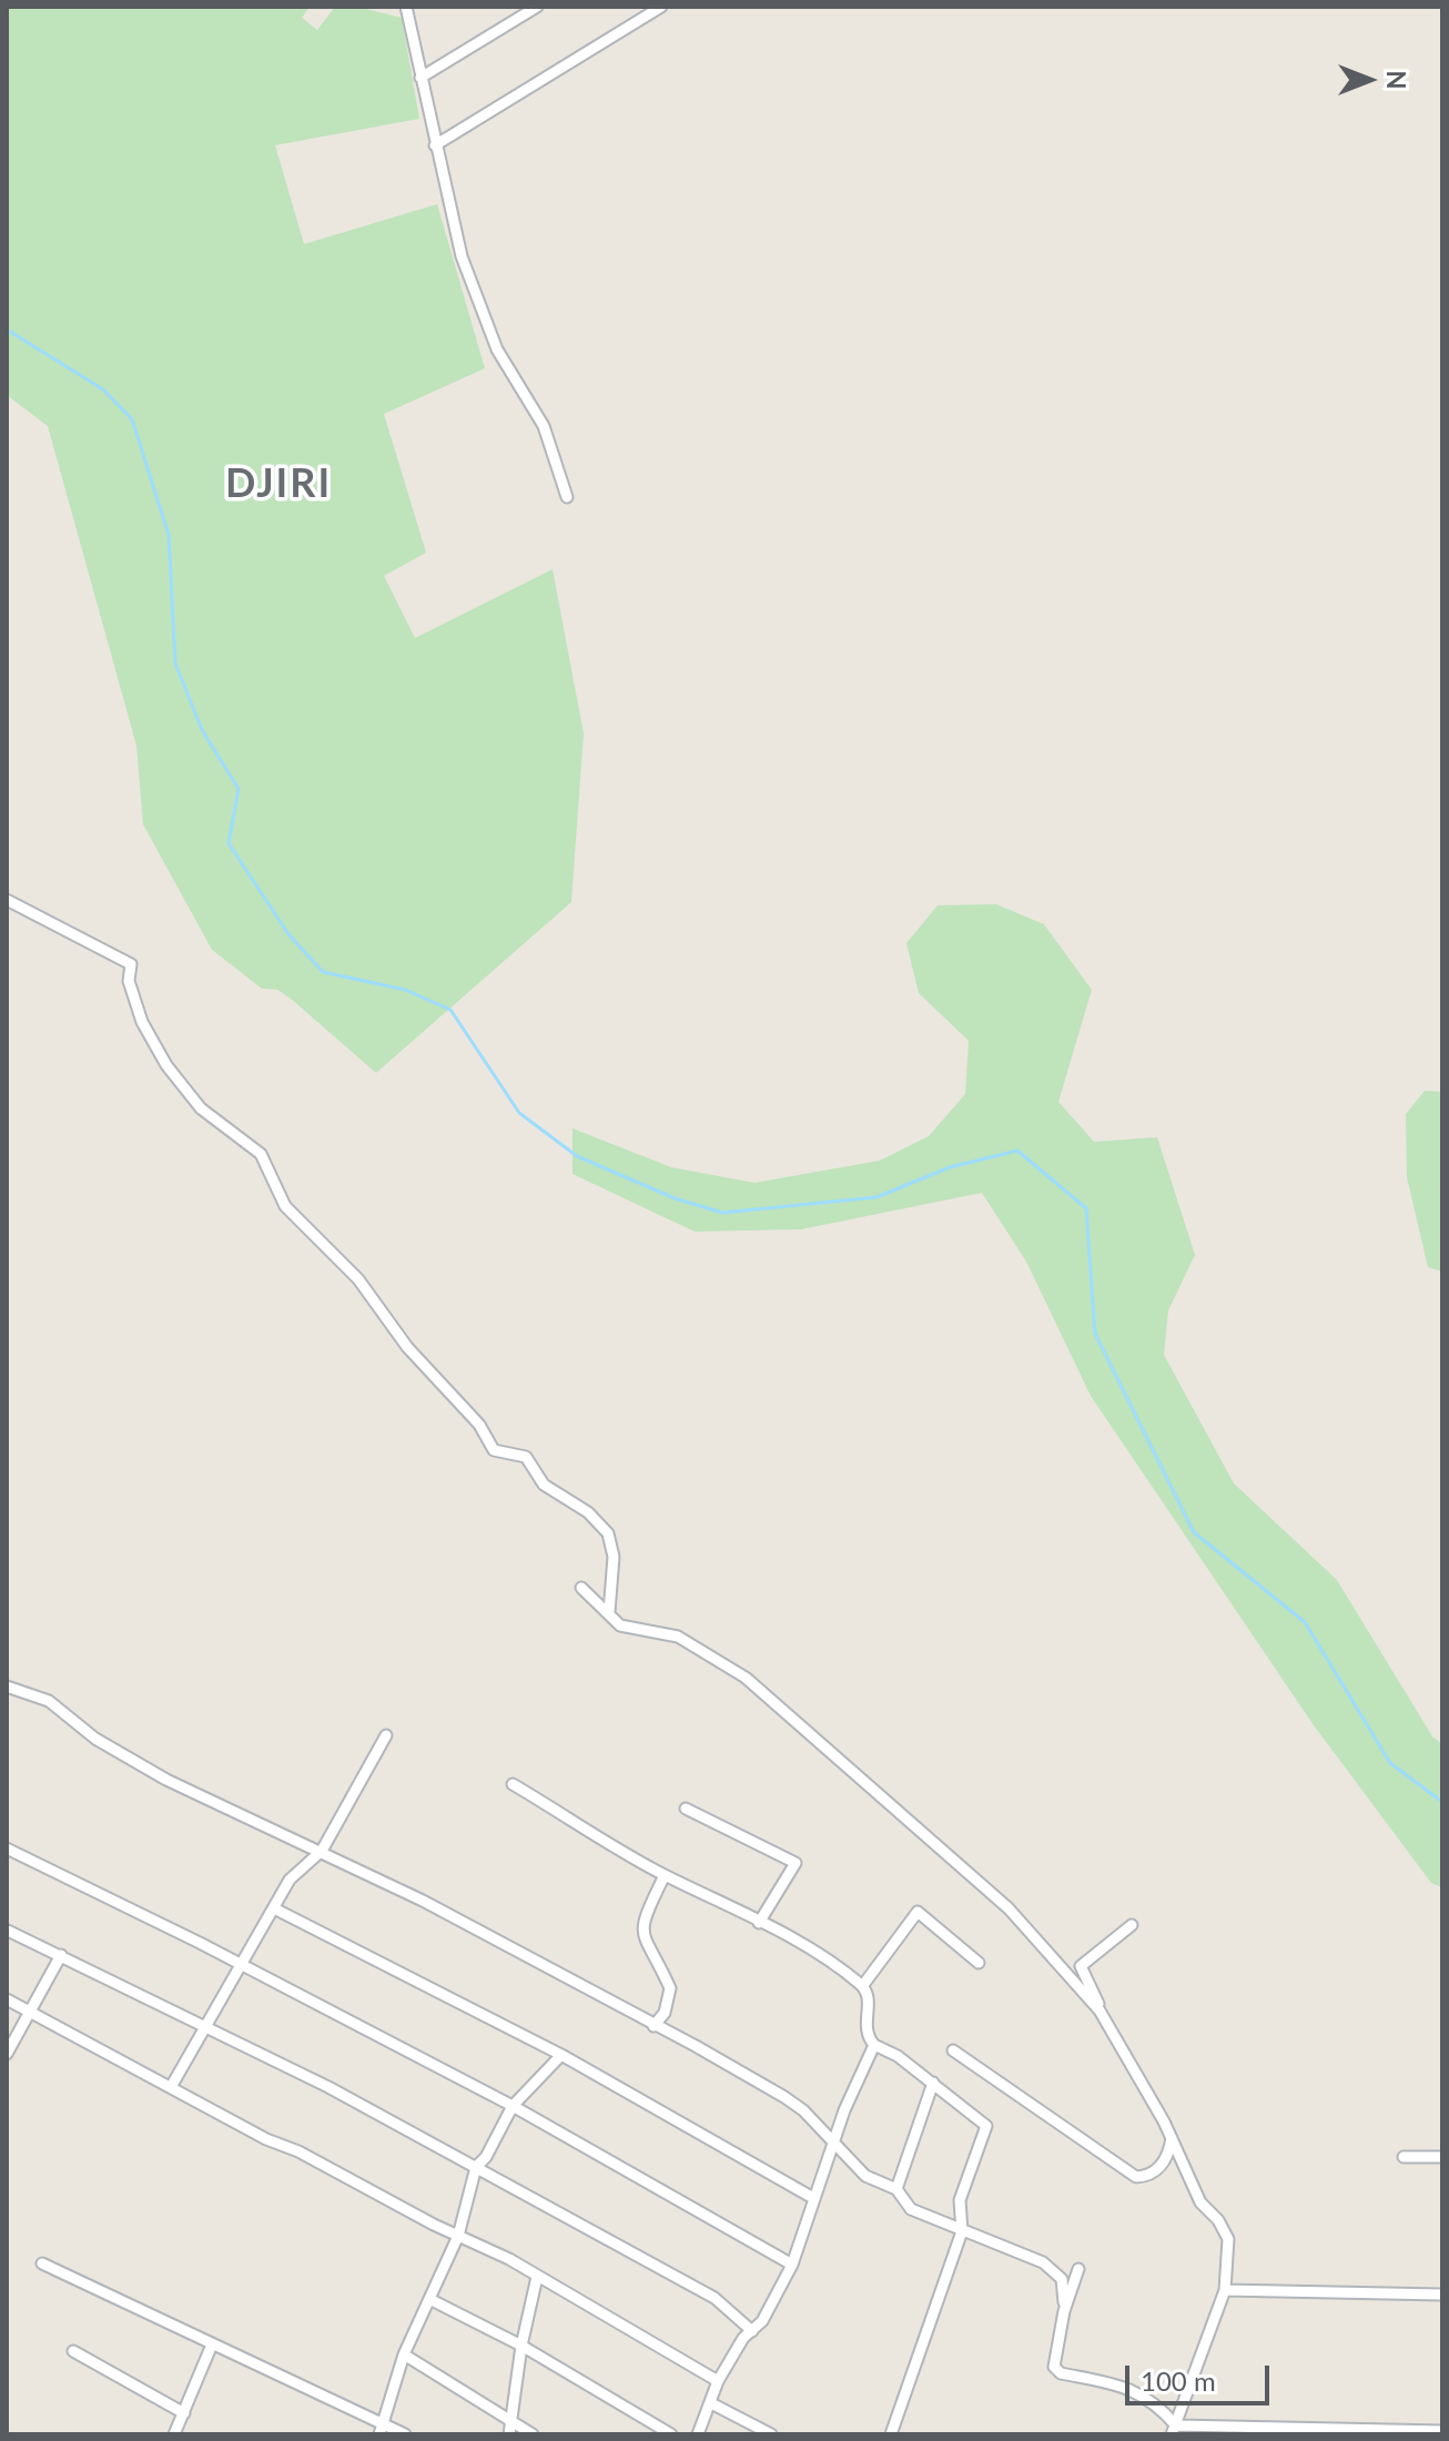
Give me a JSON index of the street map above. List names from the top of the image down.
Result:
{
  "districts": ["DJIRI"],
  "scale_bar": "100 m",
  "north": "right"
}
